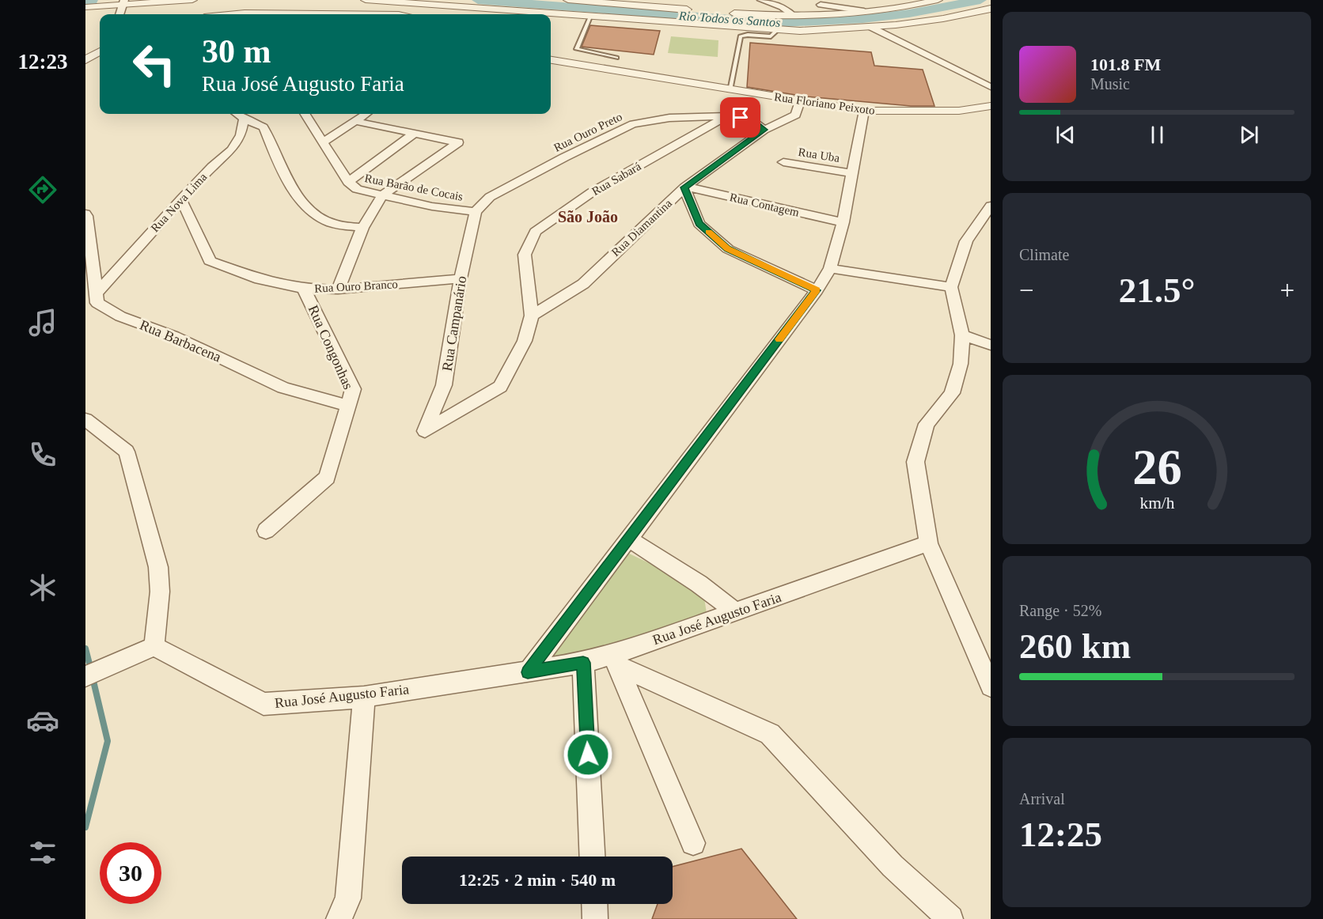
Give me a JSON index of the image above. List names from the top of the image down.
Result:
{
  "streets": {
    "street": [
      "Rua Floriano Peixoto",
      "Rua Ouro Preto",
      "Rua Uba",
      "Rua Sabará",
      "Rua Barão de Cocais",
      "Rua Nova Lima",
      "Rua Contagem",
      "Rua Diamantina",
      "Rua Ouro Branco",
      "Rua Campanário",
      "Rua Barbacena",
      "Rua Congonhas",
      "Rua José Augusto Faria"
    ]
  },
  "crossings": [
    ["Rua Floriano Peixoto", "Rua Diamantina"],
    ["Rua Ouro Preto", "Rua Sabará"],
    ["Rua Ouro Preto", "Rua Barão de Cocais"],
    ["Rua Ouro Preto", "Rua Diamantina"],
    ["Rua Ouro Preto", "Rua Campanário"],
    ["Rua Sabará", "Rua Diamantina"],
    ["Rua Sabará", "Rua Campanário"],
    ["Rua Barão de Cocais", "Rua Campanário"],
    ["Rua Nova Lima", "Rua Ouro Branco"],
    ["Rua Nova Lima", "Rua Barbacena"],
    ["Rua Contagem", "Rua Diamantina"],
    ["Rua Diamantina", "Rua Campanário"],
    ["Rua Ouro Branco", "Rua Campanário"],
    ["Rua Ouro Branco", "Rua Congonhas"],
    ["Rua Barbacena", "Rua Congonhas"]
  ],
  "districts": ["São João"],
  "water": ["Rio Todos os Santos"],
  "page": {
    "tabs": "12:23",
    "turn": ["30 m", "Rua José Augusto Faria"],
    "song": ["101.8 FM", "Music"],
    "tile": [
      "Climate",
      ["Range · 52%", "260 km"],
      ["Arrival", "12:25"]
    ],
    "heat": ["−", "21.5°", "+"],
    "limit": "30",
    "trip": "12:25 · 2 min · 540 m",
    "gauge": ["26", "km/h"]
  }
}
